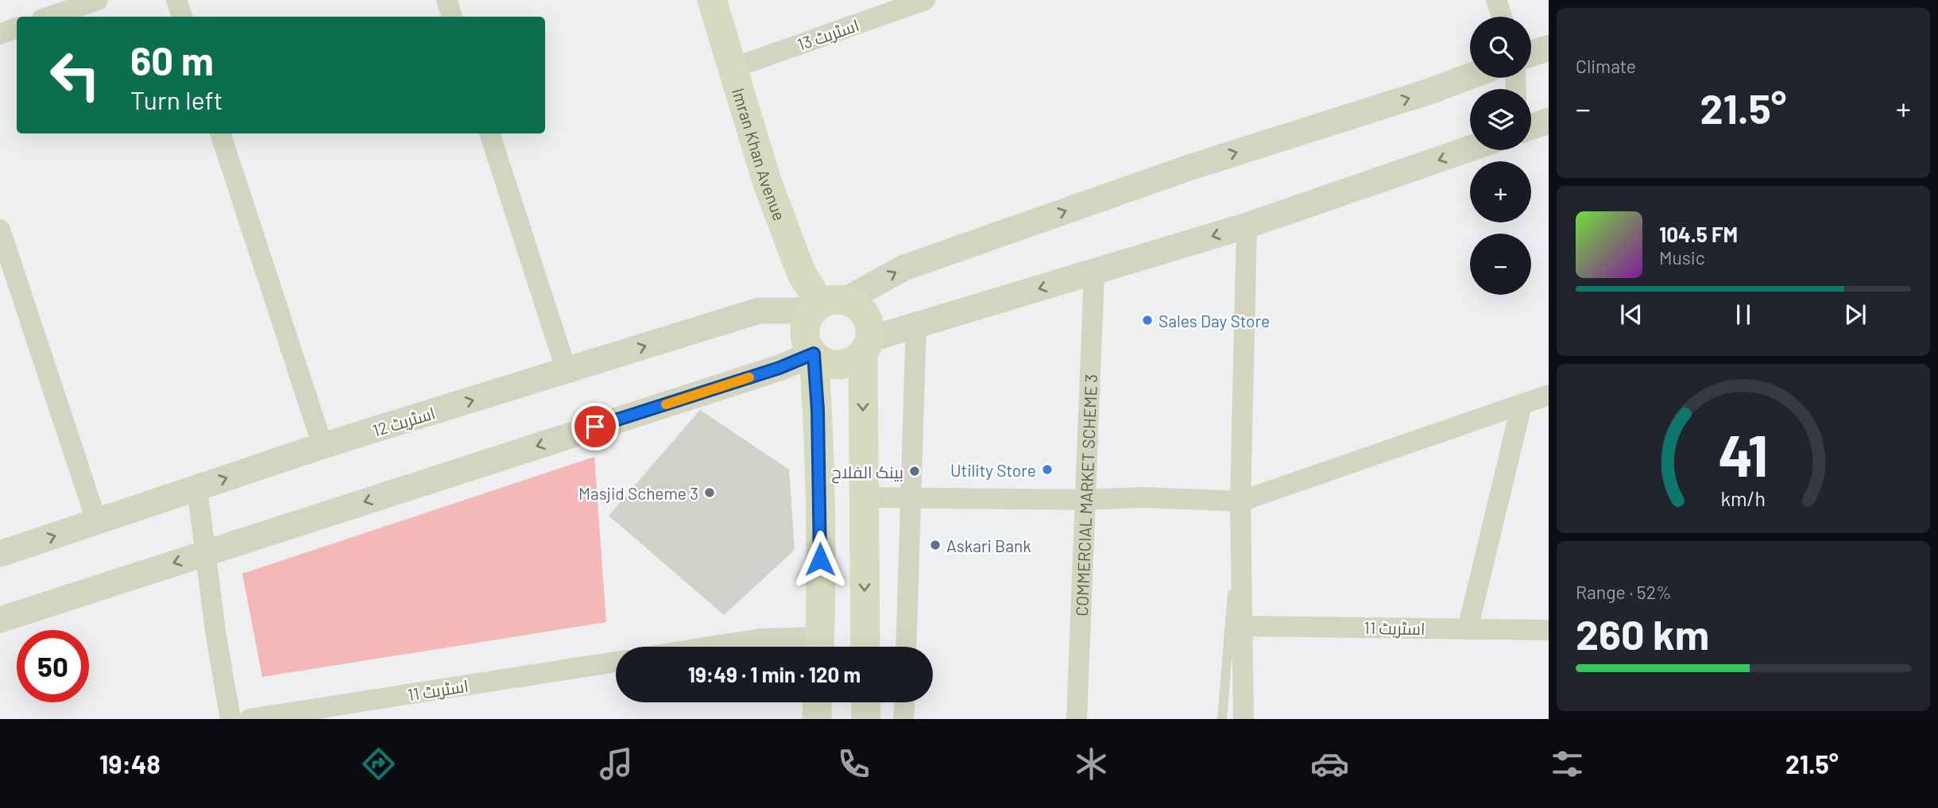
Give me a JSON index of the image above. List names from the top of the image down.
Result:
{
  "streets": {
    "main road": ["Imran Khan Avenue"],
    "street": [
      "اسٹریٹ 13",
      "اسٹریٹ 12",
      "COMMERCIAL MARKET SCHEME 3",
      "اسٹریٹ 11"
    ]
  },
  "crossings": [
    ["اسٹریٹ 13", "Imran Khan Avenue"],
    ["Imran Khan Avenue", "اسٹریٹ 12"]
  ],
  "places": [
    "Sales Day Store",
    "Utility Store",
    "بینک الفلاح",
    "Masjid Scheme 3",
    "Askari Bank"
  ],
  "page": {
    "tile": [
      "Climate",
      ["Range · 52%", "260 km"]
    ],
    "map_buttons": ["+", "−"],
    "turn": ["60 m", "Turn left"],
    "heat": ["−", "21.5°", "+"],
    "song": ["104.5 FM", "Music"],
    "limit": "50",
    "trip": "19:49 · 1 min · 120 m",
    "tabs": ["19:48", "21.5°"],
    "gauge": ["41", "km/h"]
  }
}
